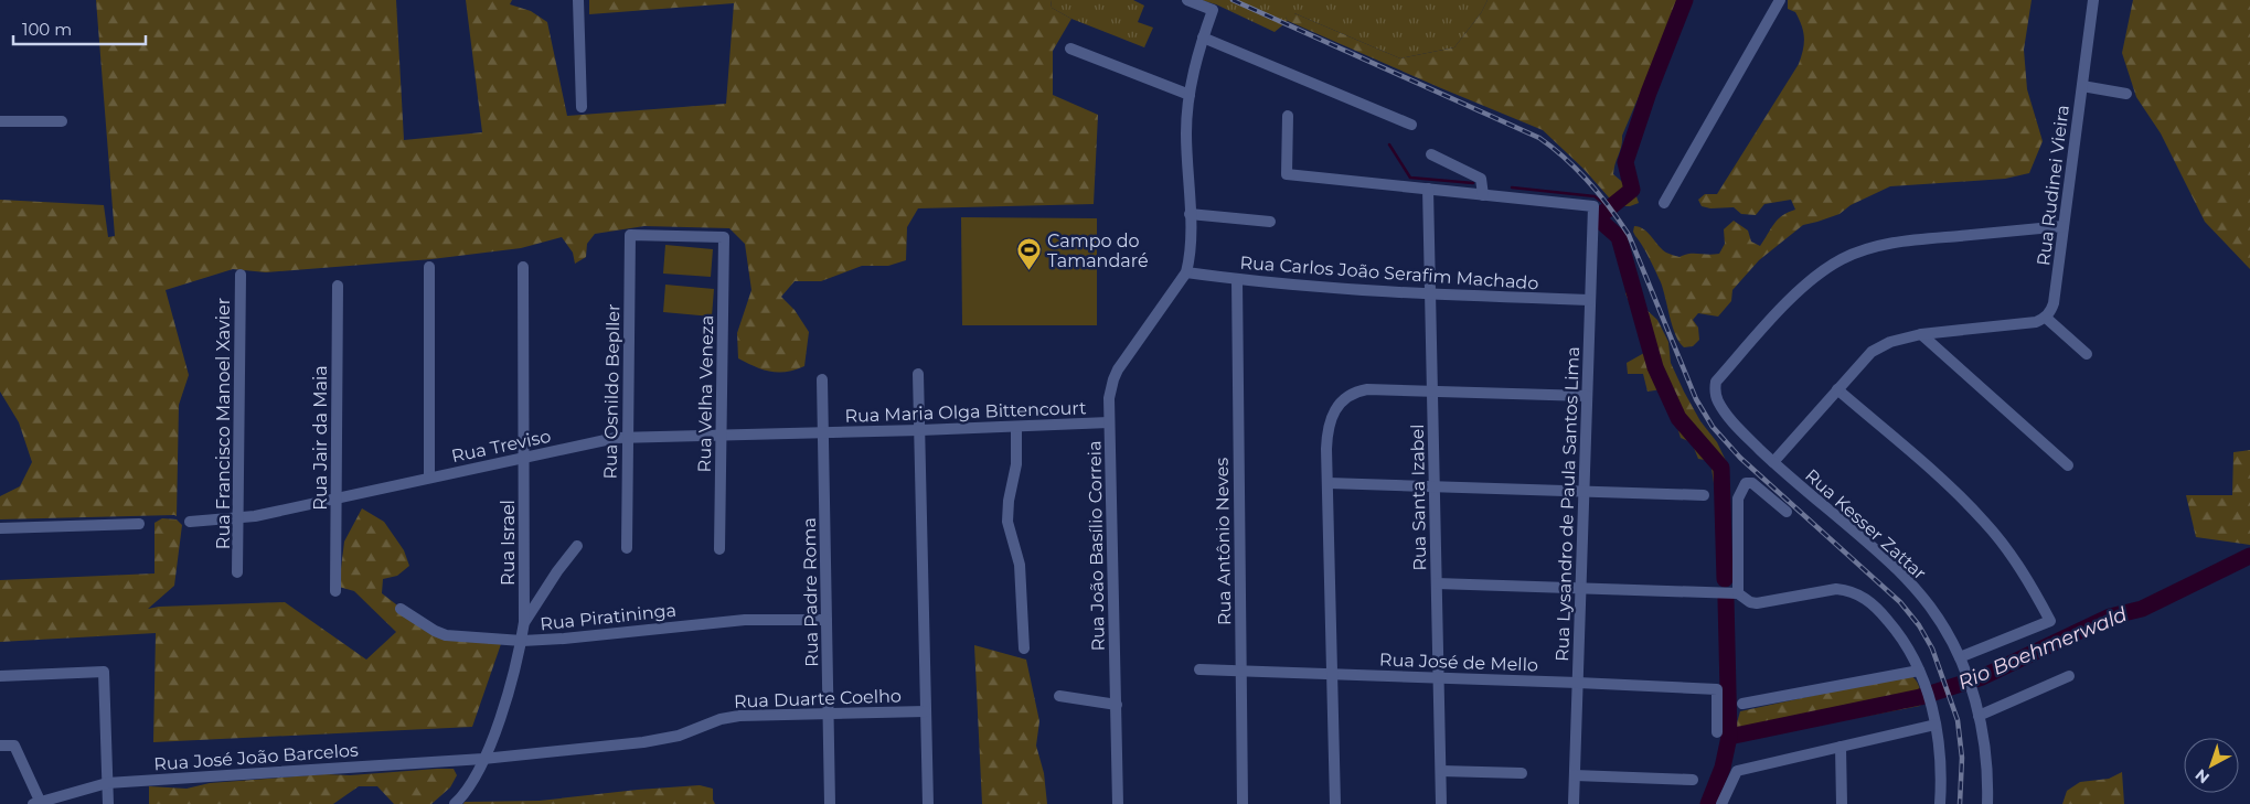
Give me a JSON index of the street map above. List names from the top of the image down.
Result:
{
  "streets": {
    "street": [
      "Rua Rudinei Vieira",
      "Rua Carlos João Serafim Machado",
      "Rua Osnildo Bepller",
      "Rua Velha Veneza",
      "Rua Maria Olga Bittencourt",
      "Rua Francisco Manoel Xavier",
      "Rua Jair da Maia",
      "Rua Treviso",
      "Rua Santa Izabel",
      "Rua Lysandro de Paula Santos Lima",
      "Rua Kesser Zattar",
      "Rua Antônio Neves",
      "Rua Israel",
      "Rua João Basílio Correia",
      "Rua Padre Roma",
      "Rua Piratininga",
      "Rua José de Mello",
      "Rua Duarte Coelho",
      "Rua José João Barcelos"
    ]
  },
  "crossings": [
    ["Rua Rudinei Vieira", "Rua Kesser Zattar"],
    ["Rua Carlos João Serafim Machado", "Rua Santa Izabel"],
    ["Rua Carlos João Serafim Machado", "Rua Lysandro de Paula Santos Lima"],
    ["Rua Carlos João Serafim Machado", "Rua Antônio Neves"],
    ["Rua Carlos João Serafim Machado", "Rua João Basílio Correia"],
    ["Rua Osnildo Bepller", "Rua Velha Veneza"],
    ["Rua Osnildo Bepller", "Rua Treviso"],
    ["Rua Velha Veneza", "Rua Treviso"],
    ["Rua Maria Olga Bittencourt", "Rua Treviso"],
    ["Rua Maria Olga Bittencourt", "Rua João Basílio Correia"],
    ["Rua Maria Olga Bittencourt", "Rua Padre Roma"],
    ["Rua Francisco Manoel Xavier", "Rua Treviso"],
    ["Rua Jair da Maia", "Rua Treviso"],
    ["Rua Treviso", "Rua Israel"],
    ["Rua Treviso", "Rua Padre Roma"],
    ["Rua Santa Izabel", "Rua José de Mello"],
    ["Rua Lysandro de Paula Santos Lima", "Rua José de Mello"],
    ["Rua Antônio Neves", "Rua José de Mello"],
    ["Rua Israel", "Rua Piratininga"],
    ["Rua Israel", "Rua Duarte Coelho"],
    ["Rua Israel", "Rua José João Barcelos"],
    ["Rua Padre Roma", "Rua Piratininga"],
    ["Rua Padre Roma", "Rua Duarte Coelho"],
    ["Rua Duarte Coelho", "Rua José João Barcelos"]
  ],
  "water": ["Rio Boehmerwald"],
  "places": {
    "sports": ["Campo do Tamandaré"]
  },
  "scale_bar": "100 m",
  "north": "bottom left"
}
